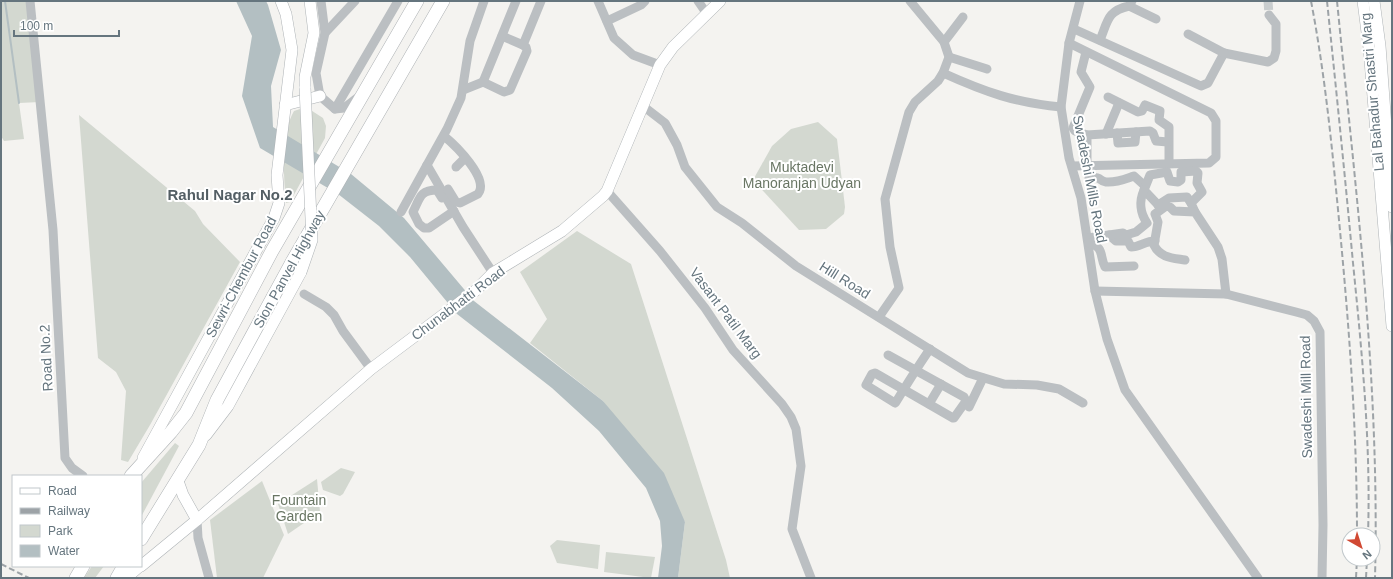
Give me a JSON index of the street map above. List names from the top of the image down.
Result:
{
  "streets": {
    "highway": ["Sion Panvel Highway"],
    "main road": ["Lal Bahadur Shastri Marg", "Sewri-Chembur Road", "Chunabhatti Road"],
    "street": [
      "Swadeshi Mills Road",
      "Hill Road",
      "Vasant Patil Marg",
      "Road No.2",
      "Swadeshi Mill Road"
    ]
  },
  "crossings": [
    ["Swadeshi Mills Road", "Swadeshi Mill Road"],
    ["Sion Panvel Highway", "Sewri-Chembur Road"],
    ["Hill Road", "Chunabhatti Road"],
    ["Chunabhatti Road", "Vasant Patil Marg"]
  ],
  "districts": ["Rahul Nagar No.2"],
  "parks": ["Muktadevi Manoranjan Udyan", "Fountain Garden"],
  "legend": [
    "Road",
    "Railway",
    "Park",
    "Water"
  ],
  "scale_bar": "100 m",
  "north": "bottom right"
}
